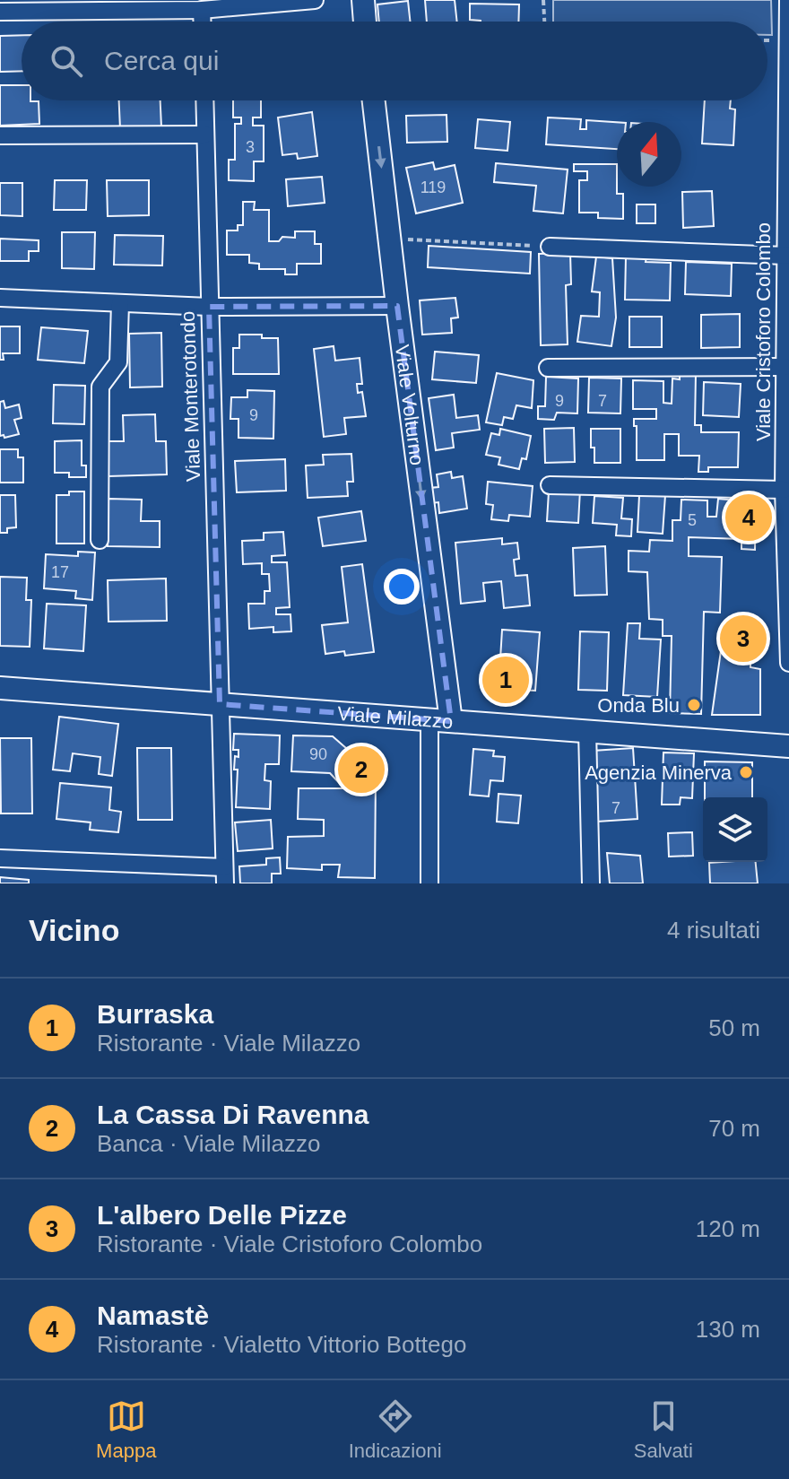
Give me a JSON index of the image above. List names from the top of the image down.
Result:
{
  "streets": {
    "street": [
      "Viale Cristoforo Colombo",
      "Viale Monterotondo",
      "Viale Volturno",
      "Viale Milazzo"
    ]
  },
  "crossings": [
    ["Viale Monterotondo", "Viale Milazzo"],
    ["Viale Volturno", "Viale Milazzo"]
  ],
  "one_way": ["Viale Volturno"],
  "places": ["Onda Blu", "Agenzia Minerva"],
  "house_numbers": [
    "3",
    "119",
    "9",
    "7",
    "9",
    "5",
    "17",
    "90",
    "7"
  ],
  "north": "top",
  "page": {
    "search": "Cerca qui",
    "pins": [
      "4",
      "3",
      "1",
      "2"
    ],
    "heading": ["Vicino", "4 risultati"],
    "list": [
      {
        "mark": "1",
        "name": "Burraska",
        "note": "Ristorante · Viale Milazzo",
        "value": "50 m"
      },
      {
        "mark": "2",
        "name": "La Cassa Di Ravenna",
        "note": "Banca · Viale Milazzo",
        "value": "70 m"
      },
      {
        "mark": "3",
        "name": "L'albero Delle Pizze",
        "note": "Ristorante · Viale Cristoforo Colombo",
        "value": "120 m"
      },
      {
        "mark": "4",
        "name": "Namastè",
        "note": "Ristorante · Vialetto Vittorio Bottego",
        "value": "130 m"
      }
    ],
    "nav": ["Mappa", "Indicazioni", "Salvati"]
  }
}
